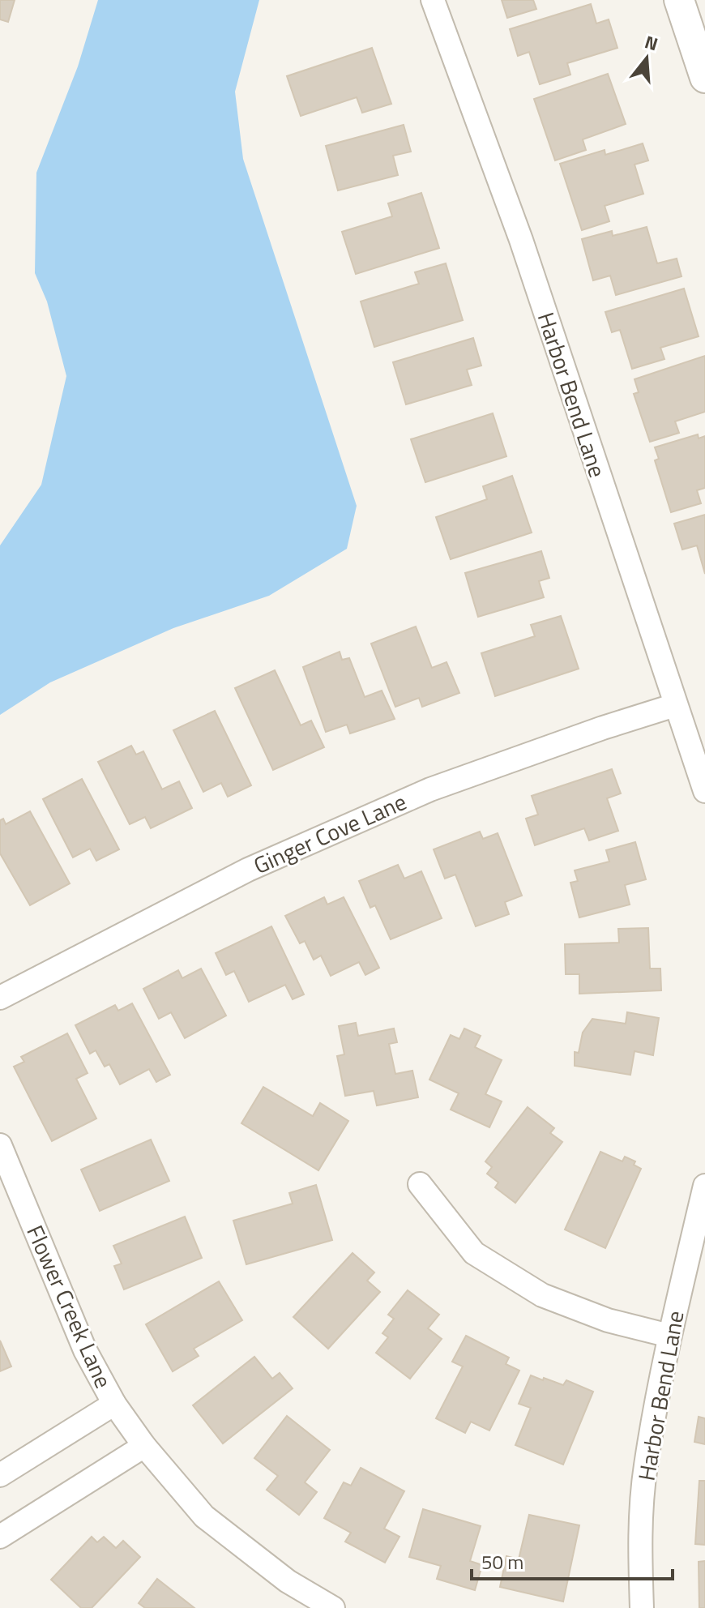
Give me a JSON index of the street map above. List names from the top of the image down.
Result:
{
  "streets": {
    "street": ["Harbor Bend Lane", "Ginger Cove Lane", "Flower Creek Lane"]
  },
  "crossings": [
    ["Harbor Bend Lane", "Ginger Cove Lane"]
  ],
  "scale_bar": "50 m",
  "north": "top"
}
